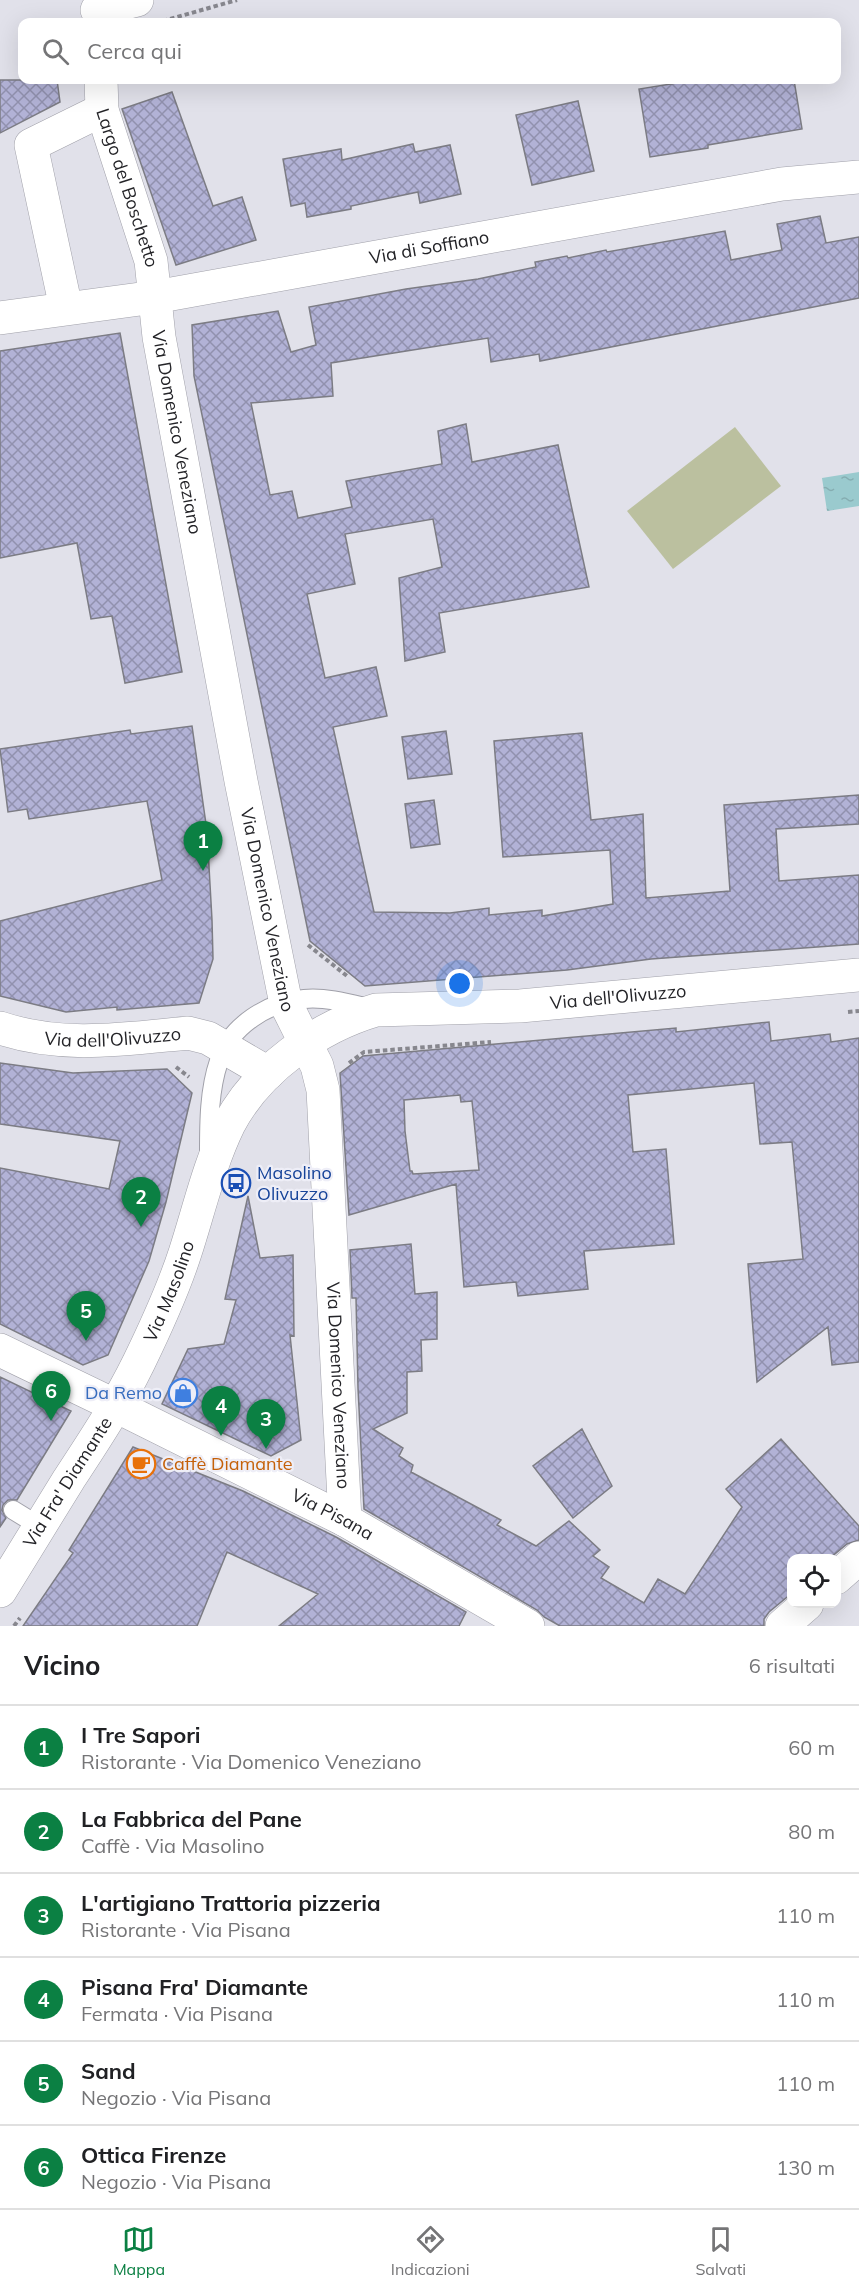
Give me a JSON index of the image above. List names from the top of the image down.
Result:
{
  "streets": {
    "street": [
      "Largo del Boschetto",
      "Via di Soffiano",
      "Via Domenico Veneziano",
      "Via dell'Olivuzzo",
      "Via Masolino",
      "Via Fra' Diamante",
      "Via Pisana"
    ]
  },
  "crossings": [
    ["Largo del Boschetto", "Via di Soffiano"],
    ["Largo del Boschetto", "Via Domenico Veneziano"],
    ["Via di Soffiano", "Via Domenico Veneziano"],
    ["Via Domenico Veneziano", "Via dell'Olivuzzo"],
    ["Via Domenico Veneziano", "Via Pisana"],
    ["Via dell'Olivuzzo", "Via Masolino"],
    ["Via Masolino", "Via Fra' Diamante"],
    ["Via Masolino", "Via Pisana"],
    ["Via Fra' Diamante", "Via Pisana"]
  ],
  "places": {
    "bus stop": ["Masolino Olivuzzo"],
    "shop": ["Da Remo"],
    "cafe": ["Caffè Diamante"]
  },
  "page": {
    "search": "Cerca qui",
    "pins": [
      "1",
      "2",
      "5",
      "6",
      "4",
      "3"
    ],
    "heading": ["Vicino", "6 risultati"],
    "list": [
      {
        "mark": "1",
        "name": "I Tre Sapori",
        "note": "Ristorante · Via Domenico Veneziano",
        "value": "60 m"
      },
      {
        "mark": "2",
        "name": "La Fabbrica del Pane",
        "note": "Caffè · Via Masolino",
        "value": "80 m"
      },
      {
        "mark": "3",
        "name": "L'artigiano Trattoria pizzeria",
        "note": "Ristorante · Via Pisana",
        "value": "110 m"
      },
      {
        "mark": "4",
        "name": "Pisana Fra' Diamante",
        "note": "Fermata · Via Pisana",
        "value": "110 m"
      },
      {
        "mark": "5",
        "name": "Sand",
        "note": "Negozio · Via Pisana",
        "value": "110 m"
      },
      {
        "mark": "6",
        "name": "Ottica Firenze",
        "note": "Negozio · Via Pisana",
        "value": "130 m"
      }
    ],
    "nav": ["Mappa", "Indicazioni", "Salvati"]
  }
}
